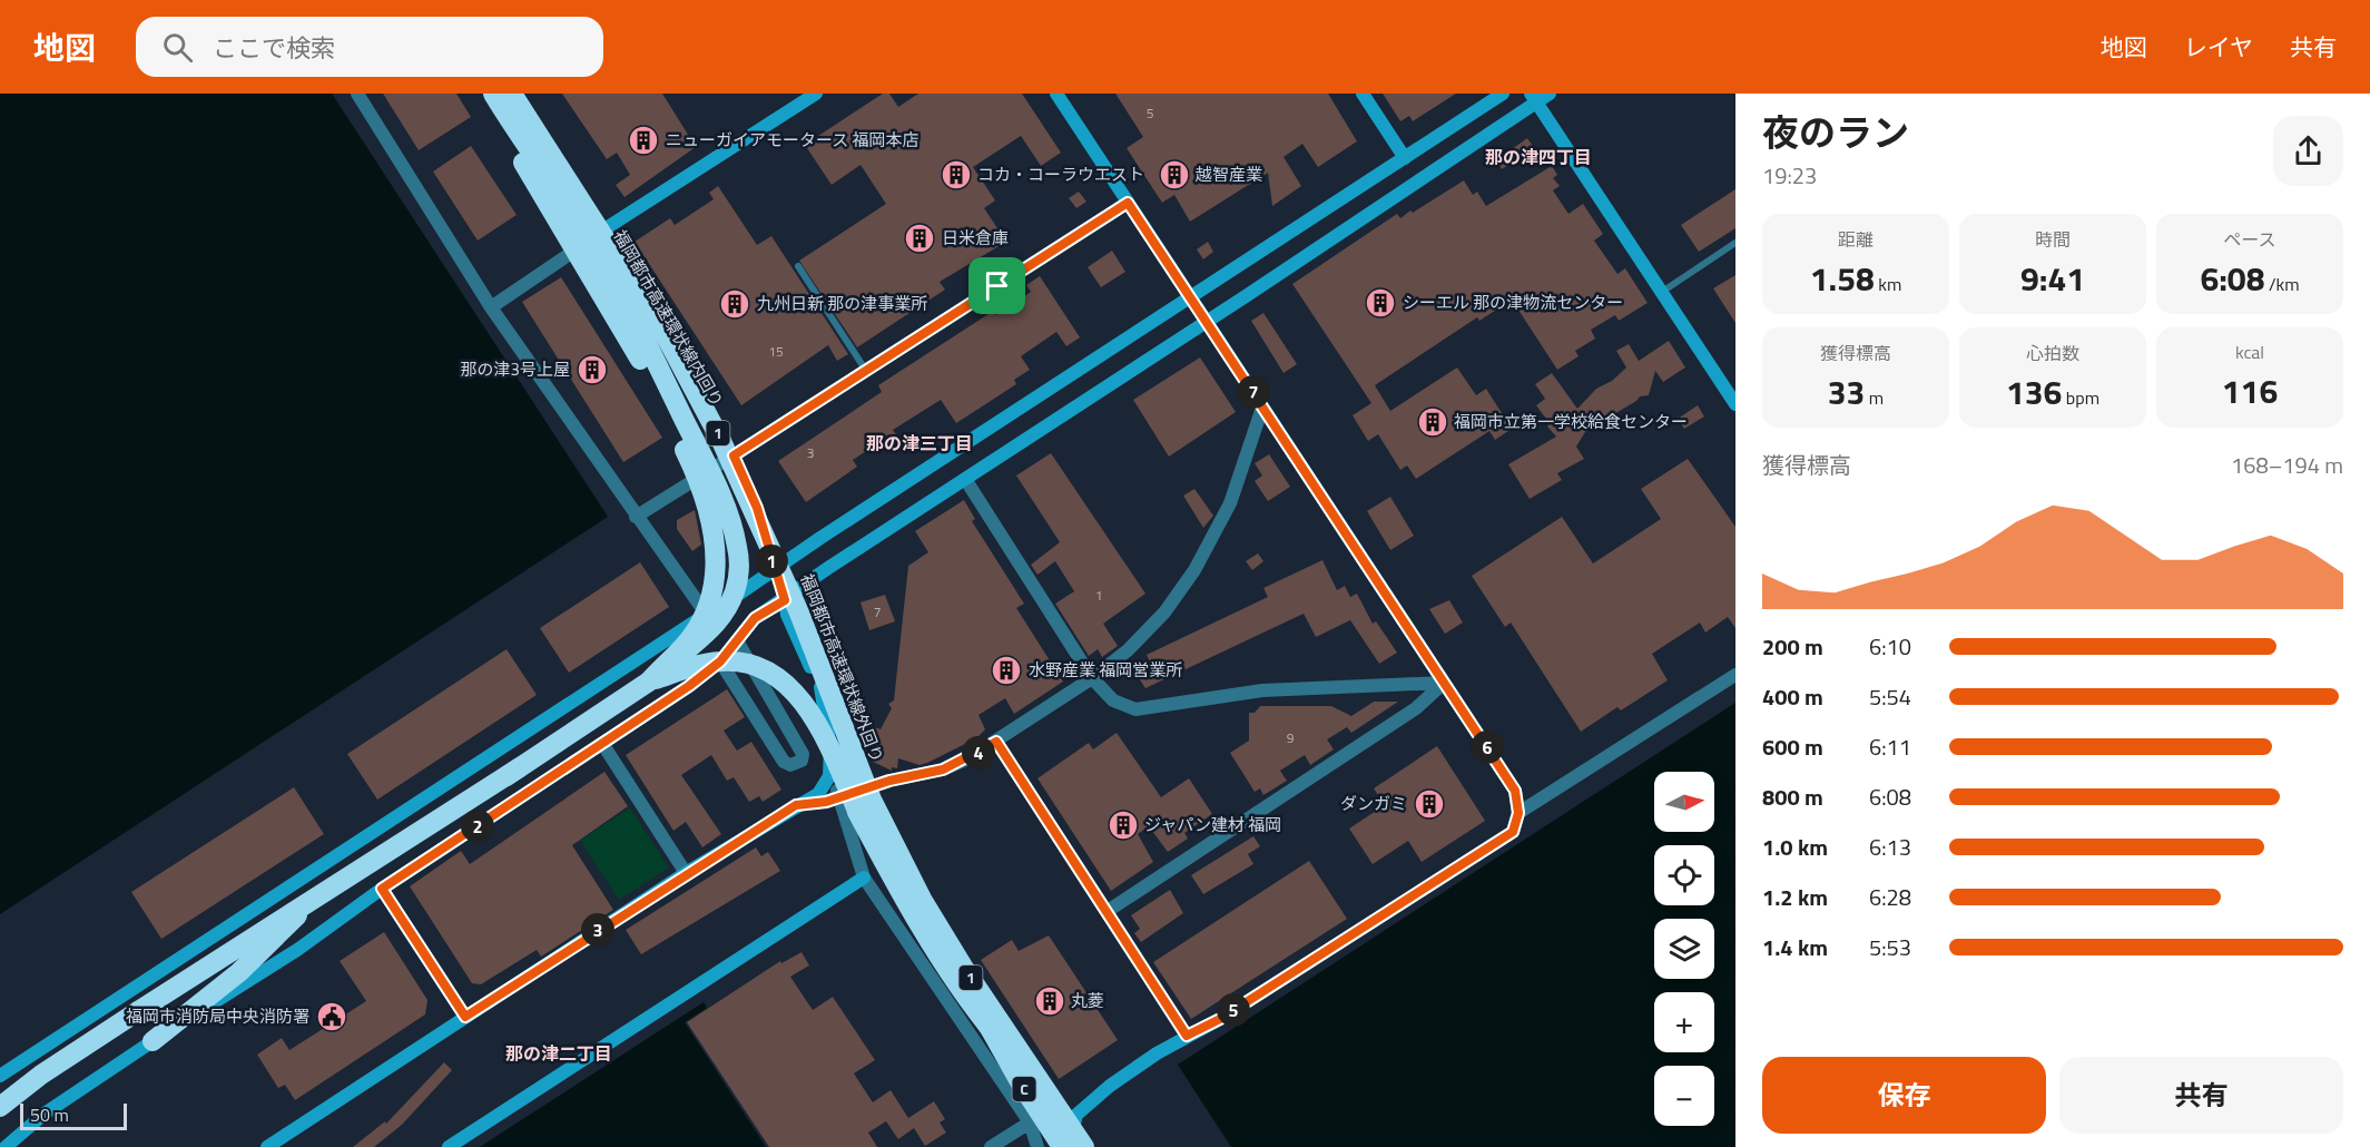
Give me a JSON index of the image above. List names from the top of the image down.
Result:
{
  "streets": {
    "highway": [
      "福岡都市高速環状線内回り",
      "1",
      "福岡都市高速環状線外回り",
      "C"
    ]
  },
  "crossings": [
    ["福岡都市高速環状線内回り", "福岡都市高速環状線外回り"]
  ],
  "districts": ["那の津四丁目", "那の津三丁目", "那の津二丁目"],
  "places": {
    "building": [
      "ニューガイアモータース 福岡本店",
      "コカ・コーラウエスト",
      "越智産業",
      "日米倉庫",
      "シーエル 那の津物流センター",
      "九州日新 那の津事業所",
      "那の津3号上屋",
      "福岡市立第一学校給食センター",
      "水野産業 福岡営業所",
      "ダンガミ",
      "ジャパン建材 福岡",
      "丸菱"
    ],
    "public building": ["福岡市消防局中央消防署"]
  },
  "house_numbers": [
    "5",
    "15",
    "3",
    "1",
    "7",
    "9"
  ],
  "scale_bar": "50 m",
  "north": "right",
  "page": {
    "header": "地図",
    "search": "ここで検索",
    "nav": ["地図", "レイヤ", "共有"],
    "heading": ["夜のラン", "19:23"],
    "stats": [
      ["距離", "1.58 km"],
      ["時間", "9:41"],
      ["ペース", "6:08 /km"],
      ["獲得標高", "33 m"],
      ["心拍数", "136 bpm"],
      ["kcal", "116"]
    ],
    "pins": [
      "7",
      "1",
      "6",
      "4",
      "2",
      "3",
      "5"
    ],
    "chart": ["獲得標高", "168–194 m"],
    "list": [
      {
        "name": "200 m",
        "note": "6:10"
      },
      {
        "name": "400 m",
        "note": "5:54"
      },
      {
        "name": "600 m",
        "note": "6:11"
      },
      {
        "name": "800 m",
        "note": "6:08"
      },
      {
        "name": "1.0 km",
        "note": "6:13"
      },
      {
        "name": "1.2 km",
        "note": "6:28"
      },
      {
        "name": "1.4 km",
        "note": "5:53"
      }
    ],
    "map_buttons": ["+", "−"],
    "buttons": ["保存", "共有"],
    "scale": "50 m"
  }
}
